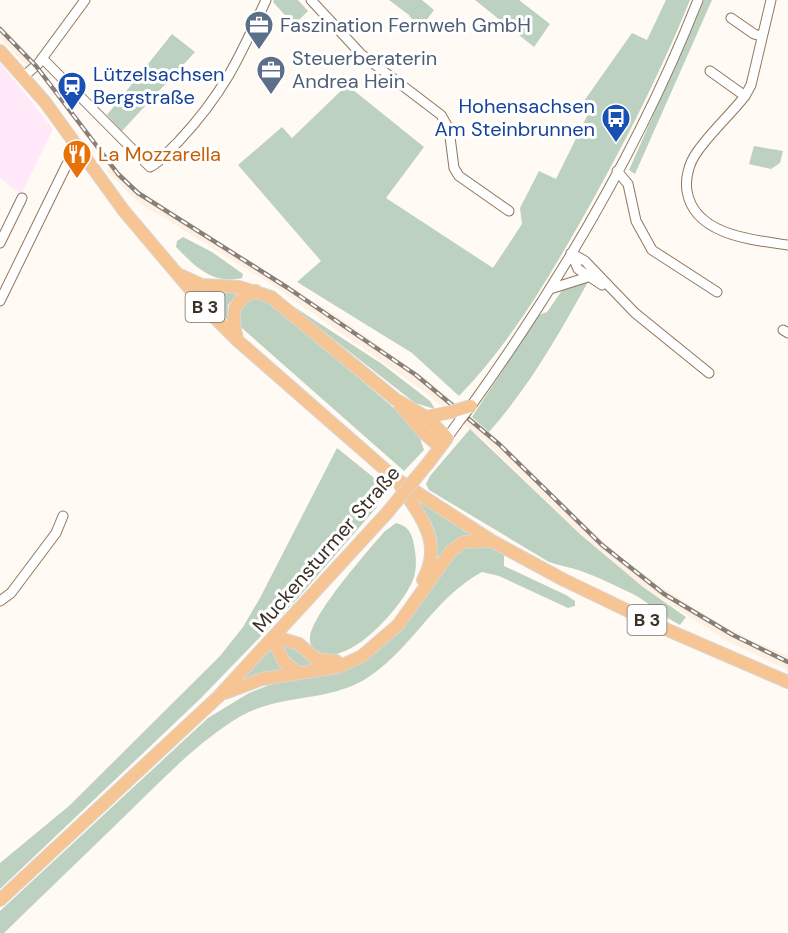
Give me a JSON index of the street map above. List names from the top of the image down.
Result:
{
  "streets": {
    "main road": ["B 3", "Muckensturmer Straße"]
  },
  "places": {
    "office": ["Faszination Fernweh GmbH", "Steuerberaterin Andrea Hein"],
    "station": ["Lützelsachsen Bergstraße"],
    "bus stop": ["Hohensachsen Am Steinbrunnen"],
    "restaurant": ["La Mozzarella"]
  }
}
